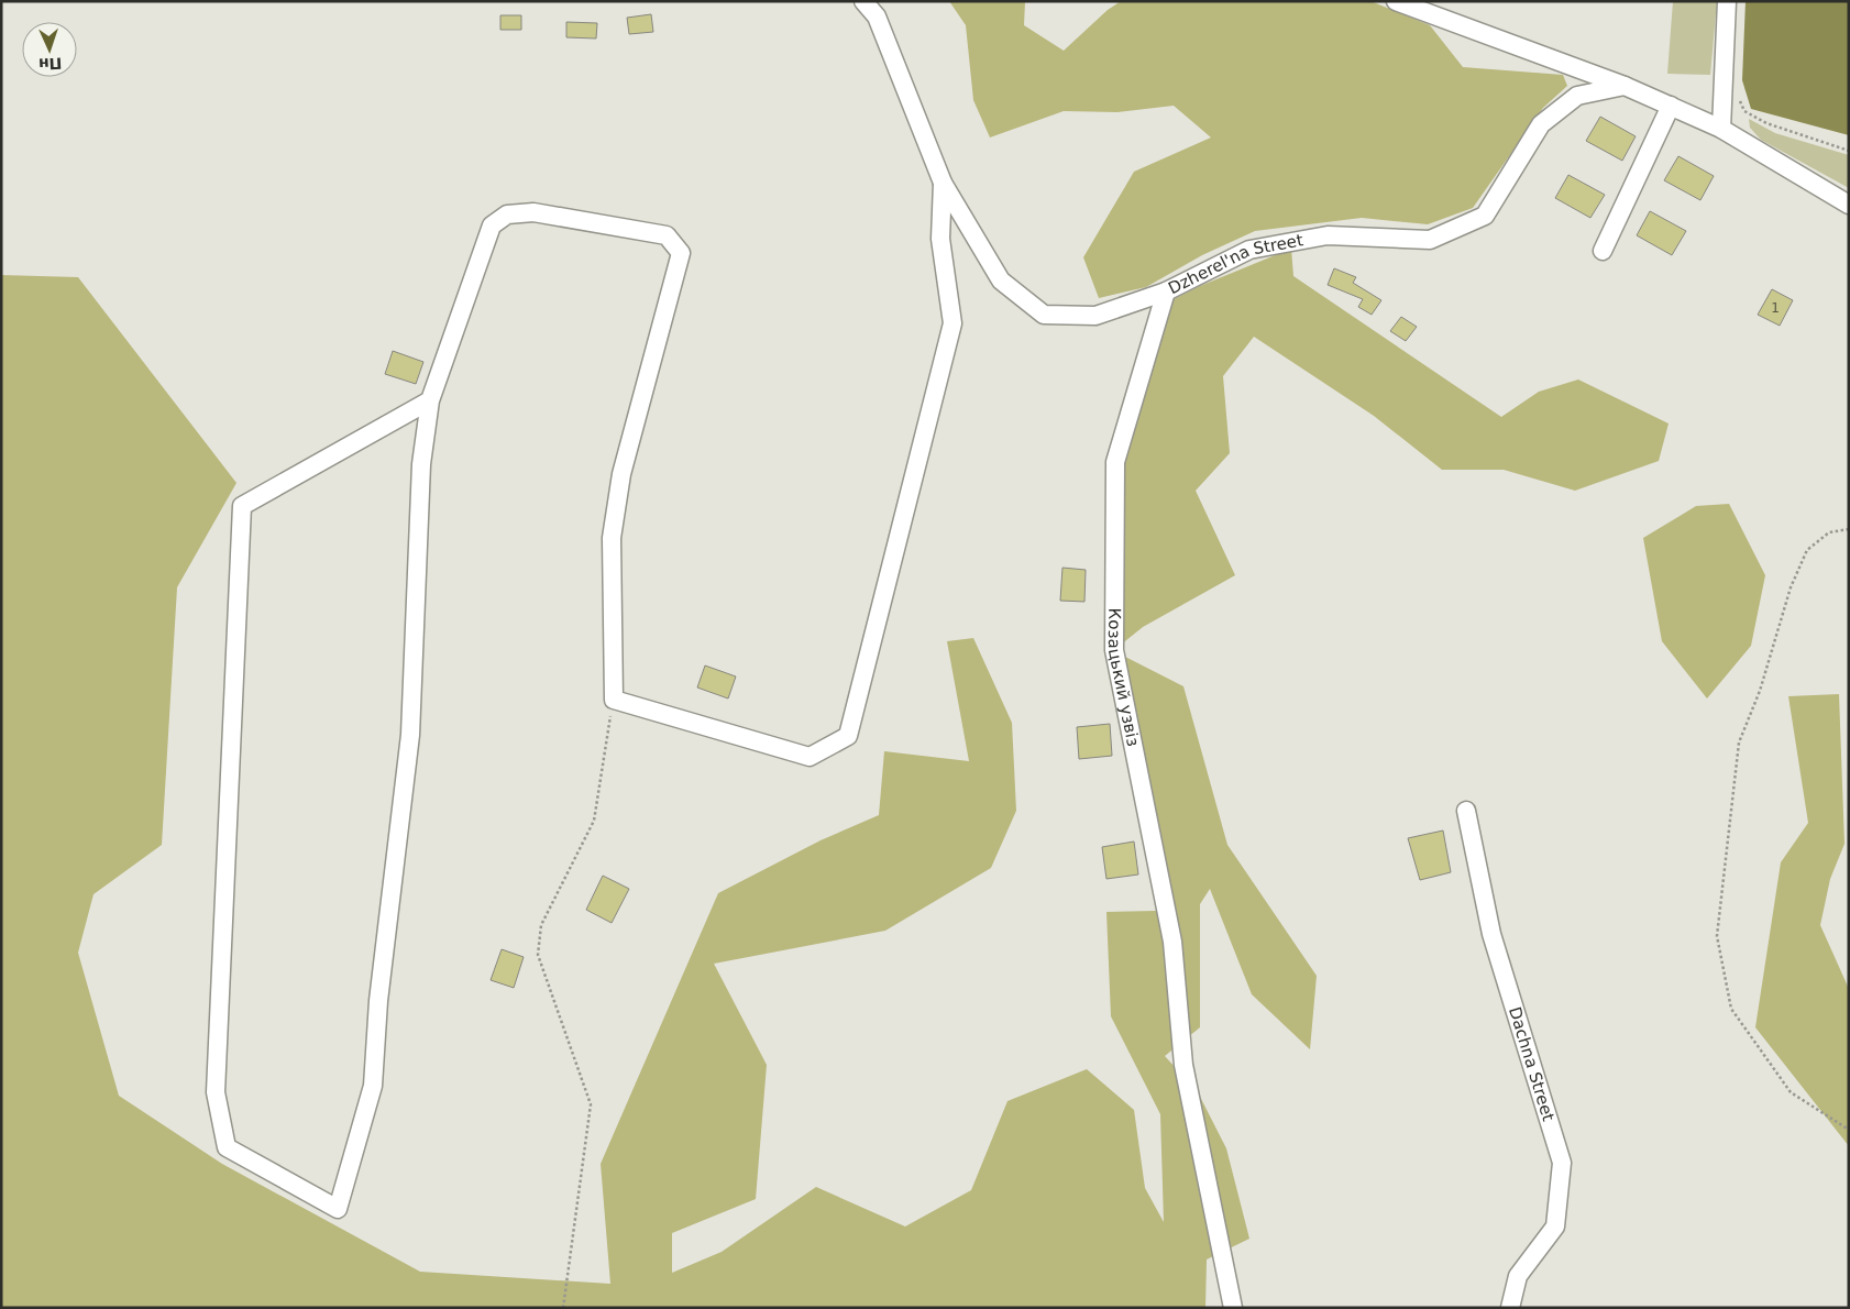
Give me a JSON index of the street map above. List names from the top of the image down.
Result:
{
  "streets": {
    "street": ["Dzherel'na Street", "Козацький узвіз", "Dachna Street"]
  },
  "crossings": [
    ["Dzherel'na Street", "Козацький узвіз"]
  ],
  "house_numbers": ["1"],
  "north": "bottom"
}
